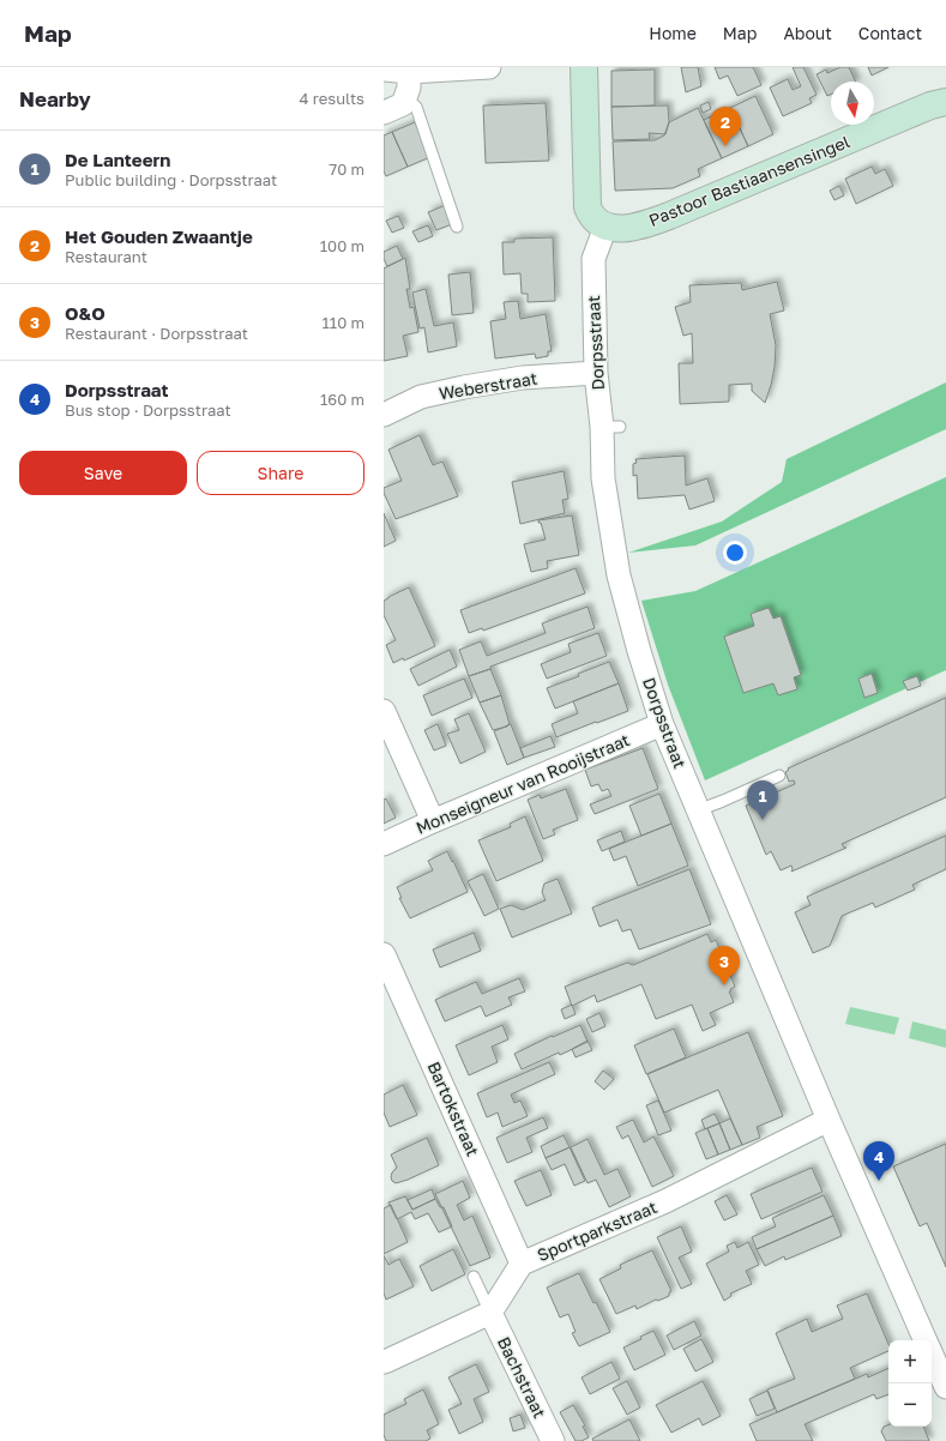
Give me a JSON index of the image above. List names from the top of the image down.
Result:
{
  "streets": {
    "street": [
      "Pastoor Bastiaansensingel",
      "Dorpsstraat",
      "Weberstraat",
      "Monseigneur van Rooijstraat",
      "Bartokstraat",
      "Sportparkstraat",
      "Bachstraat"
    ]
  },
  "crossings": [
    ["Pastoor Bastiaansensingel", "Dorpsstraat"],
    ["Dorpsstraat", "Weberstraat"],
    ["Dorpsstraat", "Monseigneur van Rooijstraat"],
    ["Dorpsstraat", "Sportparkstraat"],
    ["Bartokstraat", "Sportparkstraat"],
    ["Sportparkstraat", "Bachstraat"]
  ],
  "north": "bottom",
  "page": {
    "header": "Map",
    "nav": [
      "Home",
      "Map",
      "About",
      "Contact"
    ],
    "heading": ["Nearby", "4 results"],
    "pins": [
      "2",
      "1",
      "3",
      "4"
    ],
    "list": [
      {
        "mark": "1",
        "name": "De Lanteern",
        "note": "Public building · Dorpsstraat",
        "value": "70 m"
      },
      {
        "mark": "2",
        "name": "Het Gouden Zwaantje",
        "note": "Restaurant",
        "value": "100 m"
      },
      {
        "mark": "3",
        "name": "O&O",
        "note": "Restaurant · Dorpsstraat",
        "value": "110 m"
      },
      {
        "mark": "4",
        "name": "Dorpsstraat",
        "note": "Bus stop · Dorpsstraat",
        "value": "160 m"
      }
    ],
    "buttons": ["Save", "Share"],
    "map_buttons": ["+", "−"]
  }
}
